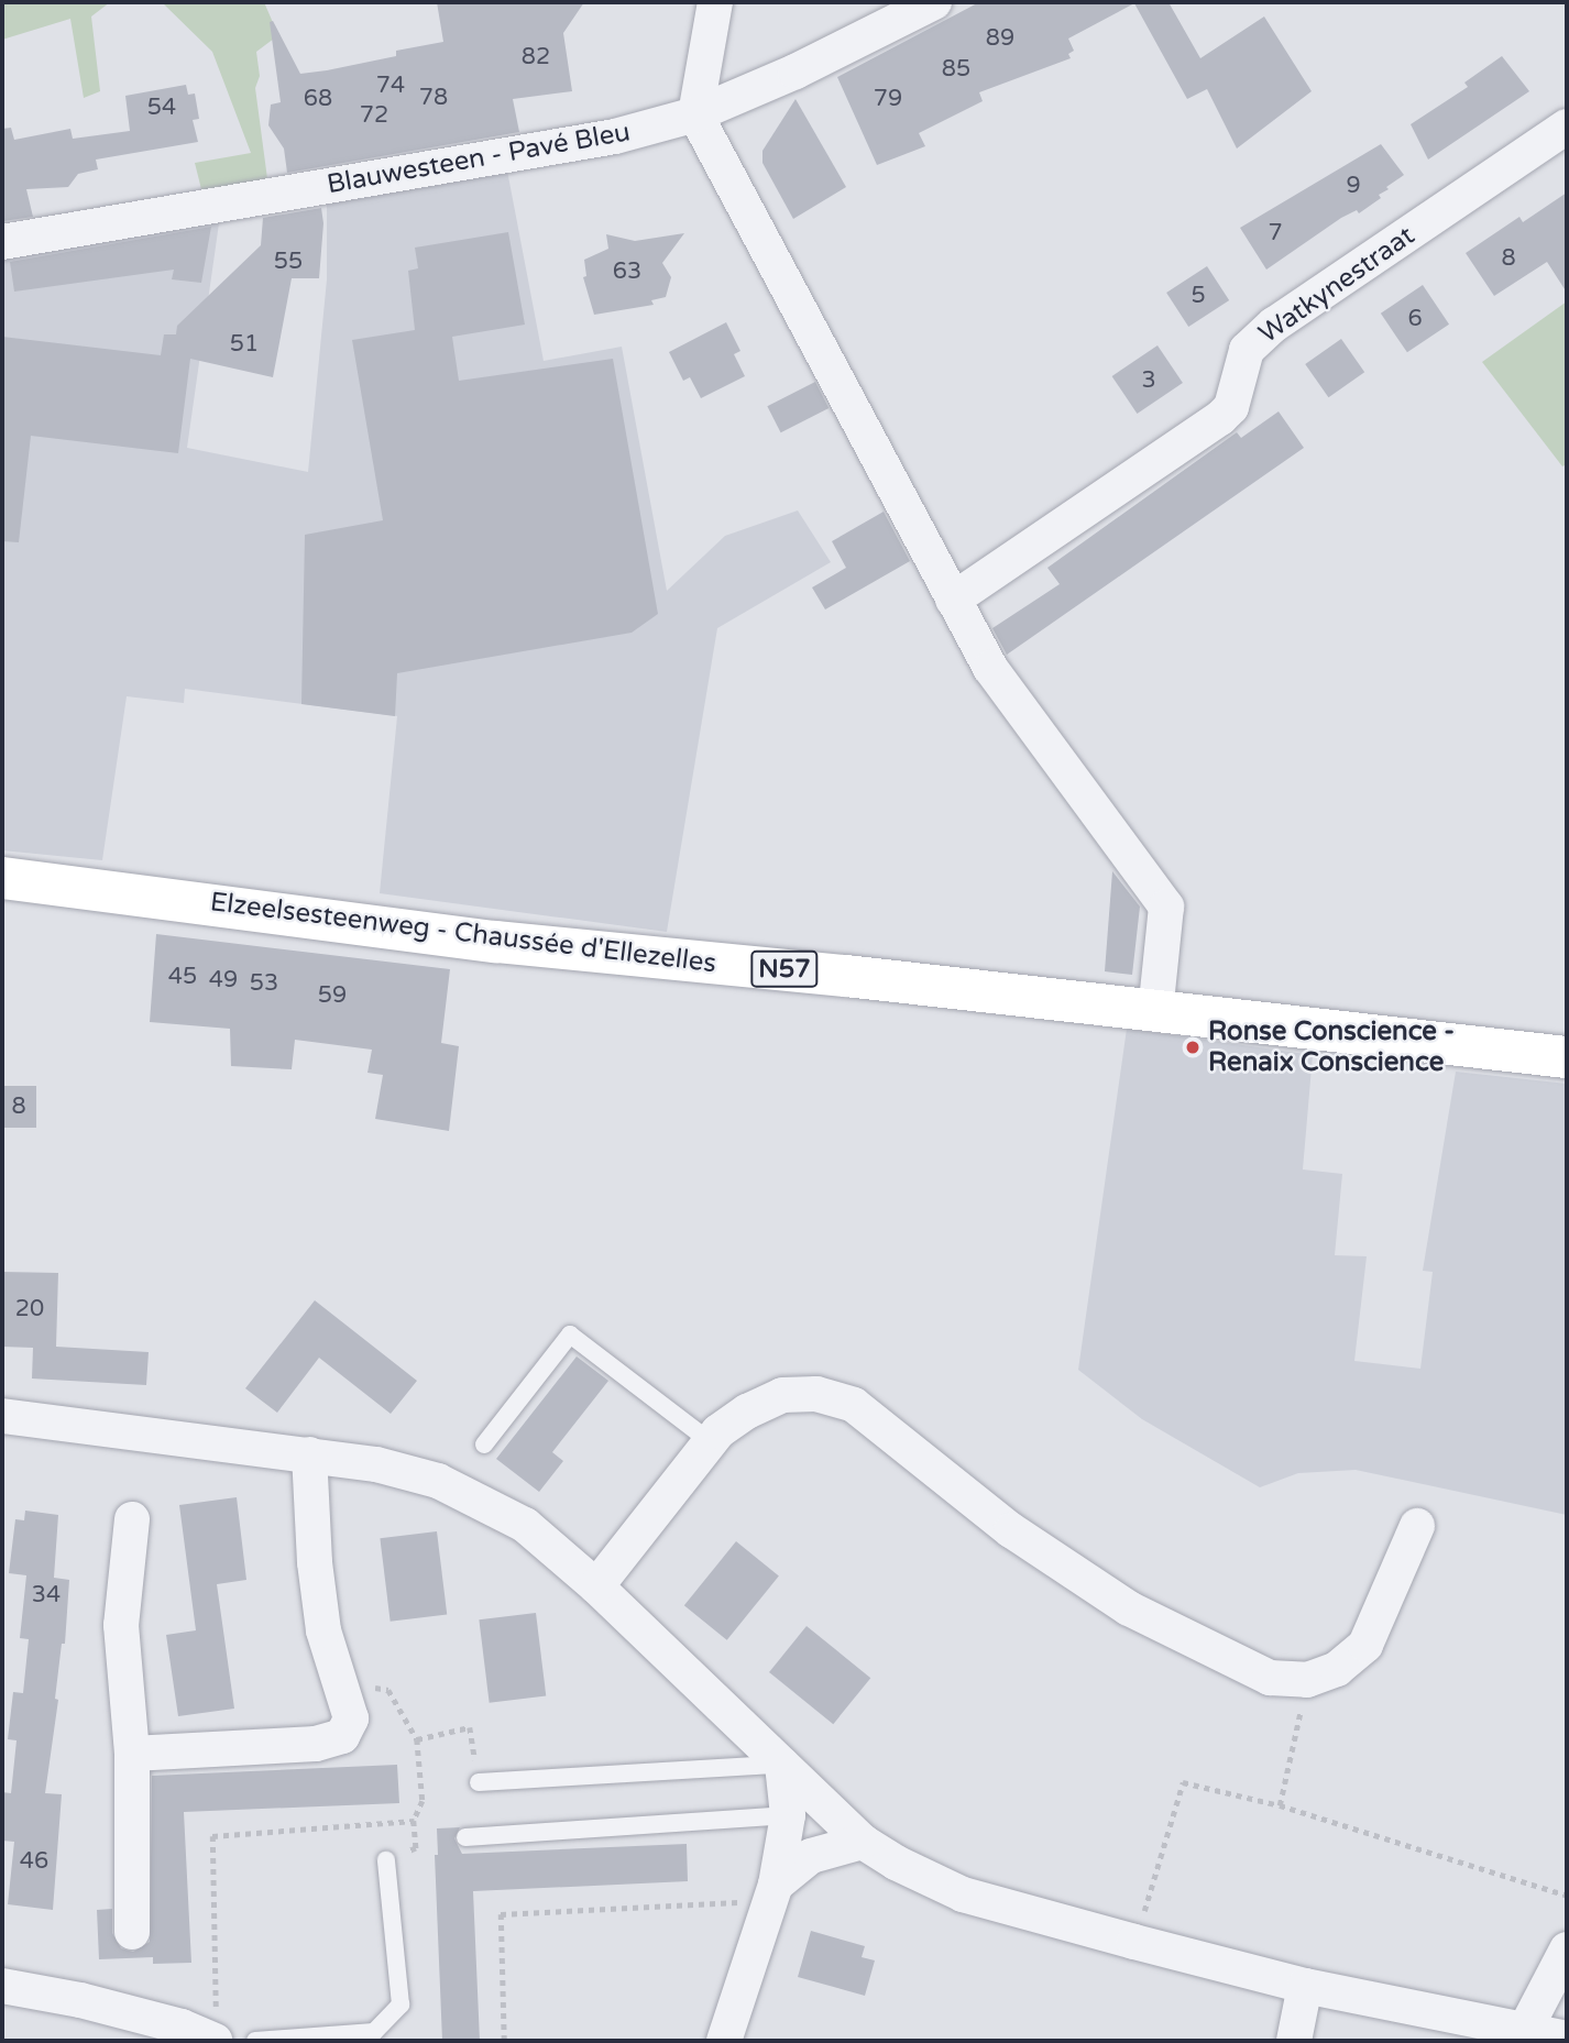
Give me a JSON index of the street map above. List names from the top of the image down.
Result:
{
  "streets": {
    "main road": ["Elzeelsesteenweg - Chaussée d'Ellezelles", "N57"],
    "street": ["Blauwesteen - Pavé Bleu", "Watkynestraat"]
  },
  "places": ["Ronse Conscience - Renaix Conscience"],
  "house_numbers": [
    "89",
    "82",
    "85",
    "74",
    "78",
    "68",
    "79",
    "54",
    "72",
    "9",
    "7",
    "8",
    "55",
    "63",
    "5",
    "6",
    "51",
    "3",
    "45",
    "49",
    "53",
    "59",
    "8",
    "20",
    "34",
    "46"
  ]
}
